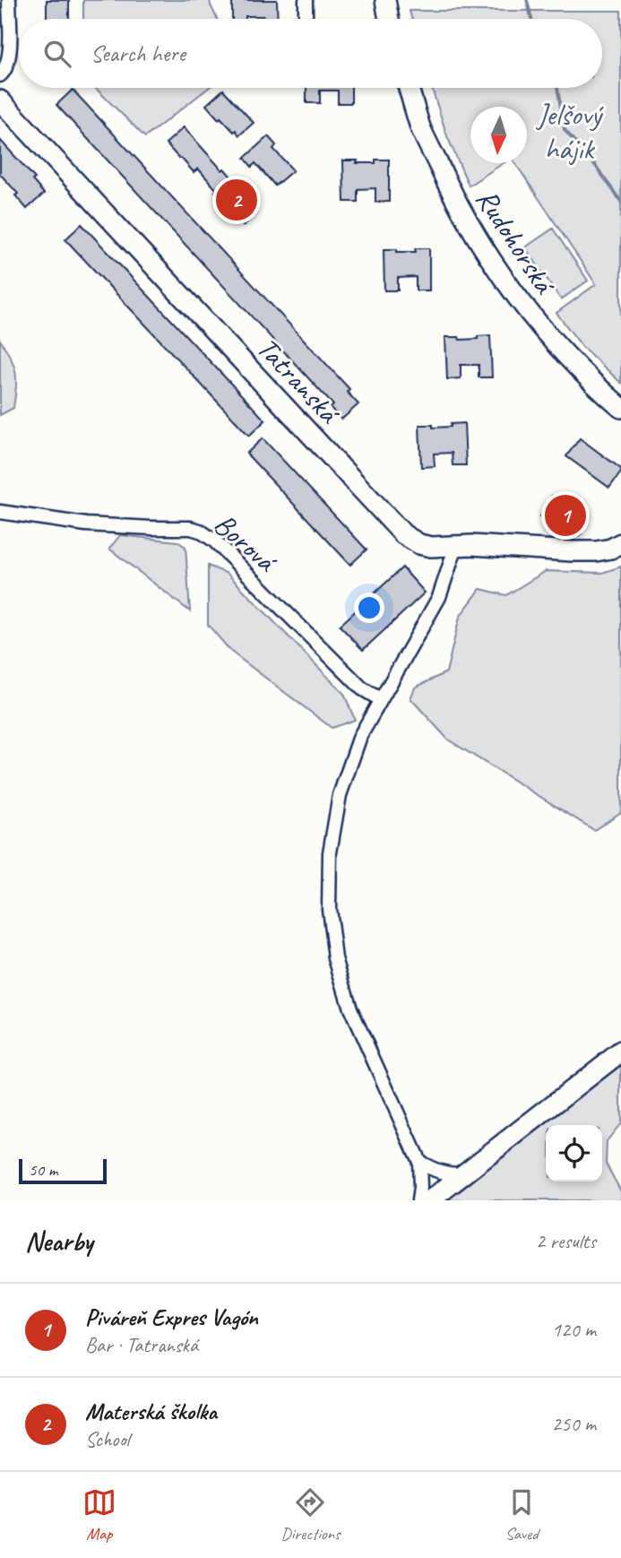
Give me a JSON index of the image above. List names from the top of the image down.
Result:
{
  "streets": {
    "street": ["Rudohorská", "Tatranská", "Borová"]
  },
  "parks": ["Jelšový hájik"],
  "scale_bar": "50 m",
  "north": "bottom",
  "page": {
    "search": "Search here",
    "pins": ["2", "1"],
    "scale": "50 m",
    "heading": ["Nearby", "2 results"],
    "list": [
      {
        "mark": "1",
        "name": "Piváreň Expres Vagón",
        "note": "Bar · Tatranská",
        "value": "120 m"
      },
      {
        "mark": "2",
        "name": "Materská školka",
        "note": "School",
        "value": "250 m"
      }
    ],
    "nav": ["Map", "Directions", "Saved"]
  }
}
